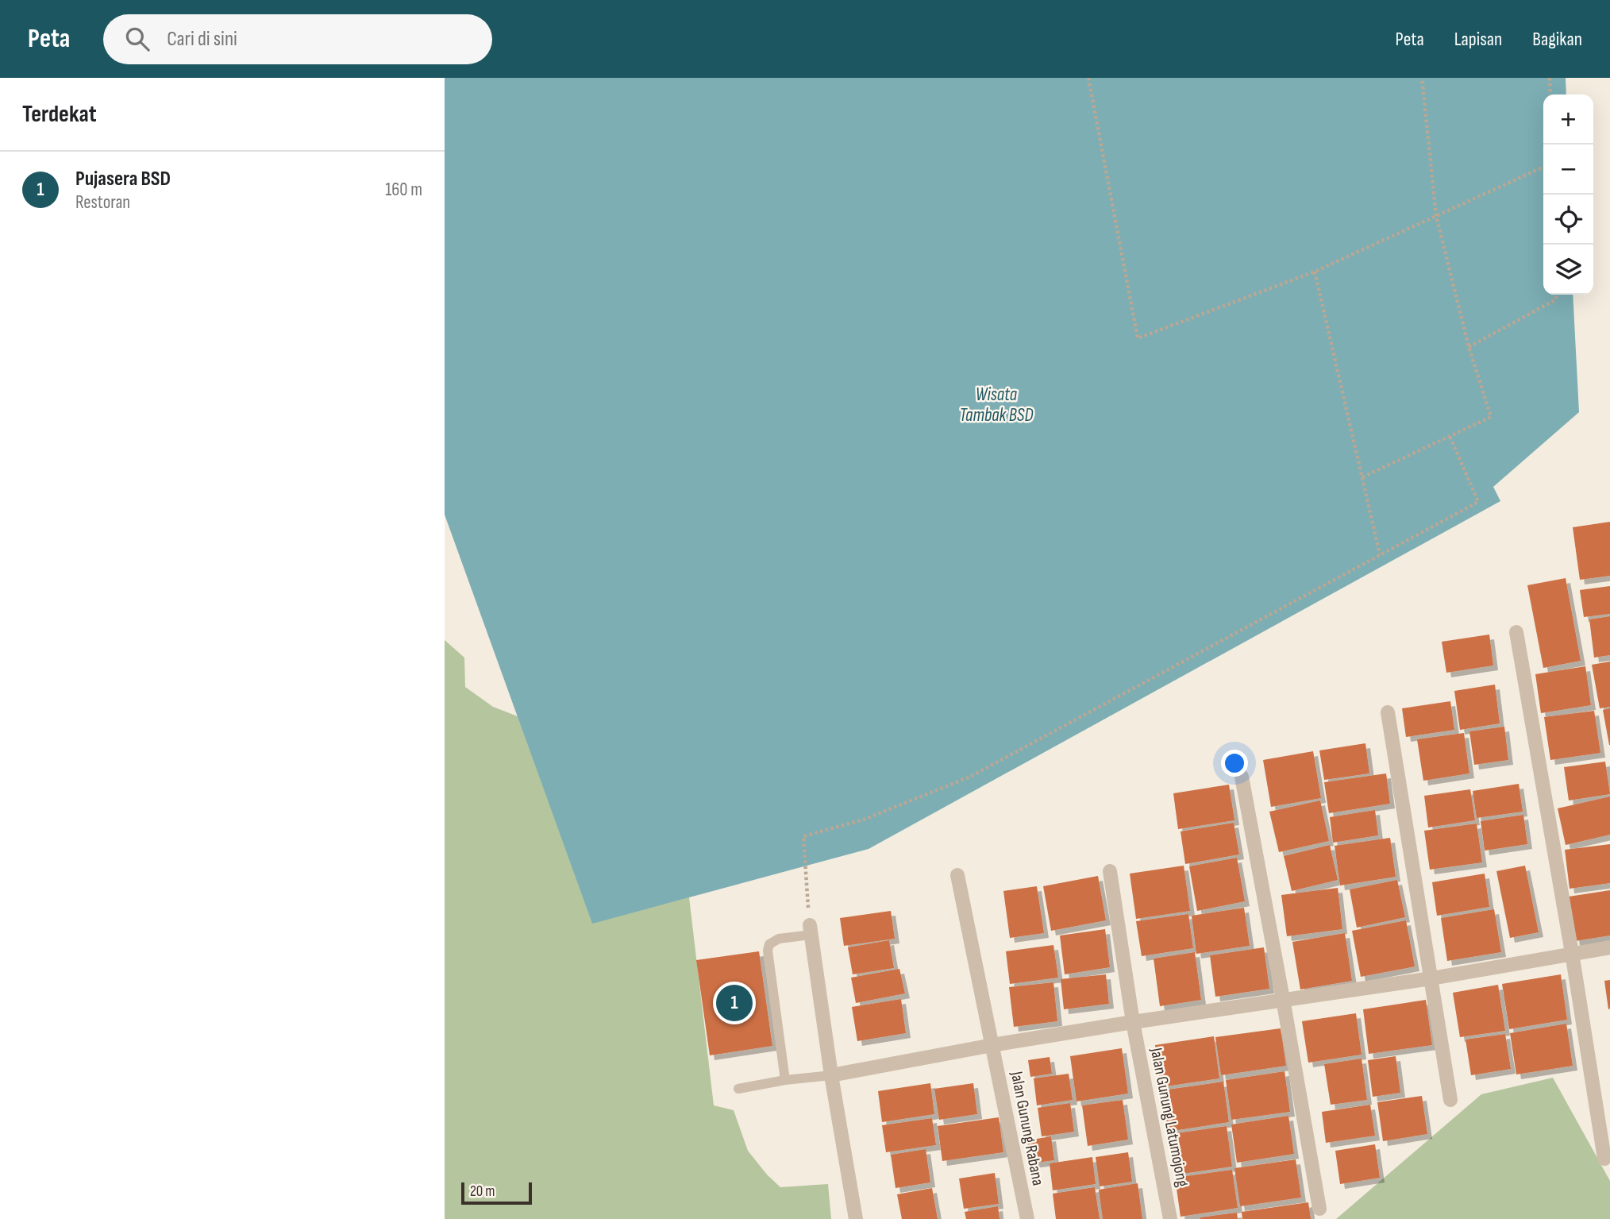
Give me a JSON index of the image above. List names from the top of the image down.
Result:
{
  "streets": {
    "street": ["Jalan Gunung Latumojong", "Jalan Gunung Rabana"]
  },
  "water": ["Wisata Tambak BSD"],
  "scale_bar": "20 m",
  "page": {
    "header": "Peta",
    "search": "Cari di sini",
    "nav": ["Peta", "Lapisan", "Bagikan"],
    "heading": "Terdekat",
    "map_buttons": ["+", "−"],
    "list": [
      {
        "mark": "1",
        "name": "Pujasera BSD",
        "note": "Restoran",
        "value": "160 m"
      }
    ],
    "pins": "1",
    "scale": "20 m"
  }
}
